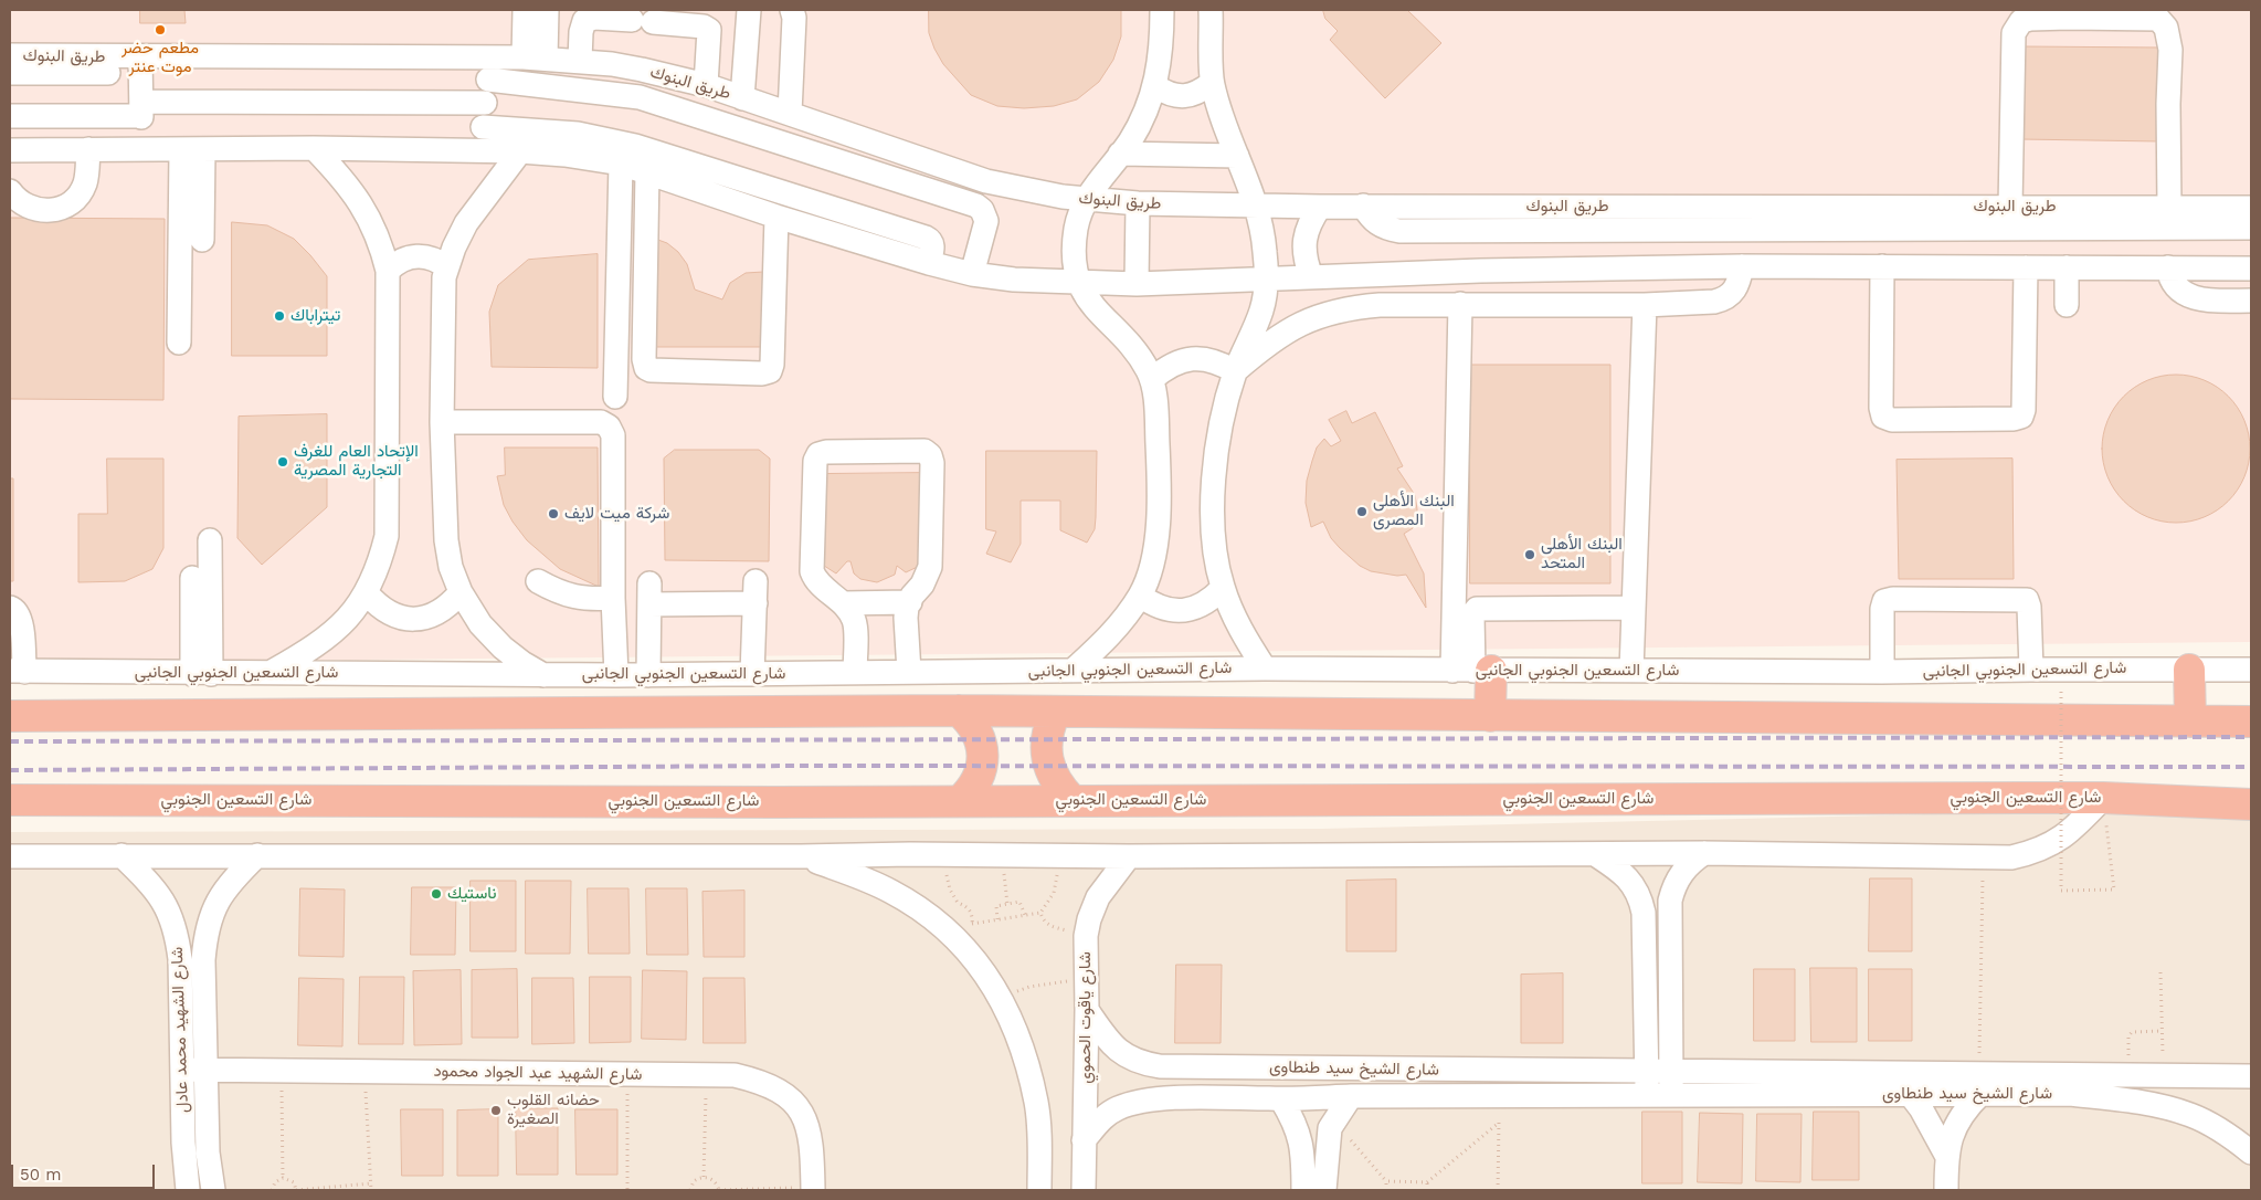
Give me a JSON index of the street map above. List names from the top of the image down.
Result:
{
  "streets": {
    "highway": ["شارع التسعين الجنوبي"],
    "street": [
      "طريق البنوك",
      "شارع التسعين الجنوبي الجانبى",
      "شارع ياقوت الحموي",
      "شارع الشهيد محمد عادل",
      "شارع الشيخ سيد طنطاوى",
      "شارع الشهيد عبد الجواد محمود"
    ]
  },
  "crossings": [
    ["شارع ياقوت الحموي", "شارع الشيخ سيد طنطاوى"],
    ["شارع الشهيد محمد عادل", "شارع الشهيد عبد الجواد محمود"]
  ],
  "places": [
    "مطعم حضر موت عنتر",
    "تيتراباك",
    "الإتحاد العام للغرف التجارية المصرية",
    "البنك الأهلى المصرى",
    "شركة ميت لايف",
    "البنك الأهلى المتحد",
    "ناستيك",
    "حضانه القلوب الصغيرة"
  ],
  "scale_bar": "50 m"
}
